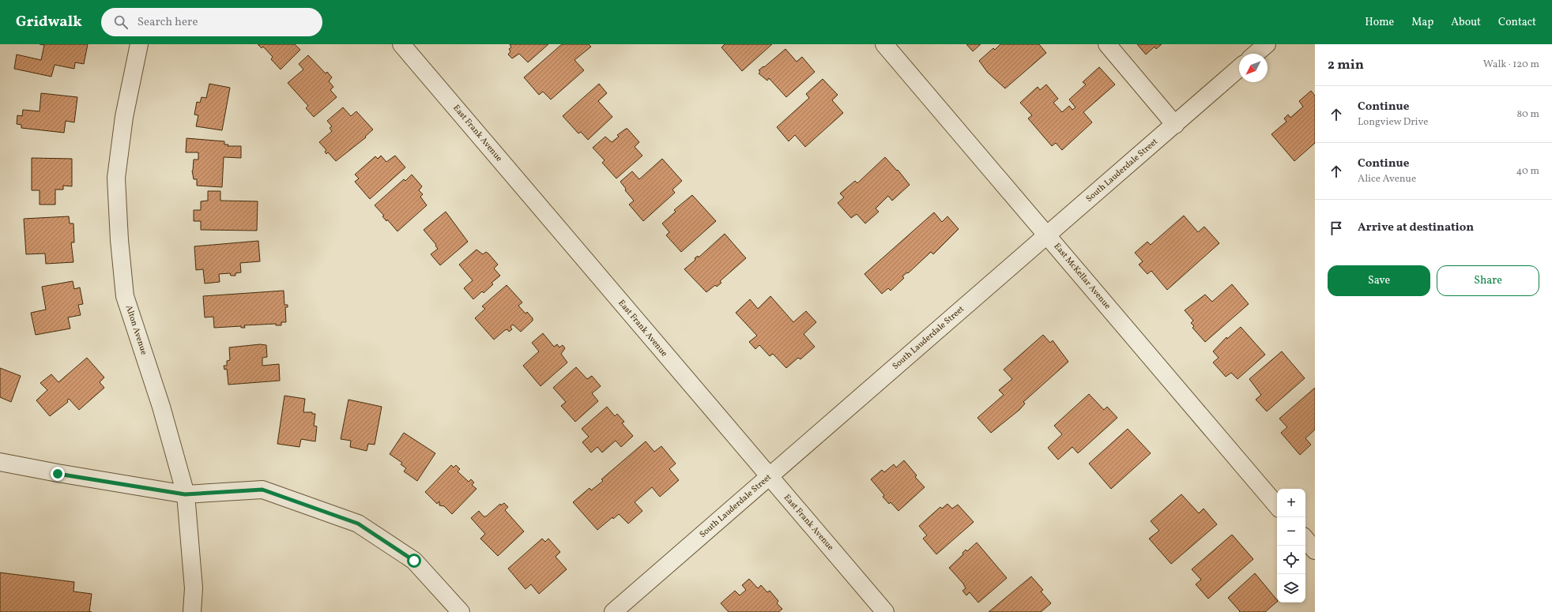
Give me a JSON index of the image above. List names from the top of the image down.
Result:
{
  "streets": {
    "street": [
      "East Frank Avenue",
      "South Lauderdale Street",
      "East McKellar Avenue",
      "Alton Avenue"
    ]
  },
  "crossings": [
    ["East Frank Avenue", "South Lauderdale Street"],
    ["South Lauderdale Street", "East McKellar Avenue"]
  ],
  "north": "bottom left",
  "page": {
    "header": "Gridwalk",
    "search": "Search here",
    "nav": [
      "Home",
      "Map",
      "About",
      "Contact"
    ],
    "heading": ["2 min", "Walk · 120 m"],
    "list": [
      ["Continue", "Longview Drive", "80 m"],
      ["Continue", "Alice Avenue", "40 m"],
      "Arrive at destination"
    ],
    "buttons": ["Save", "Share"],
    "map_buttons": ["+", "−"]
  }
}
